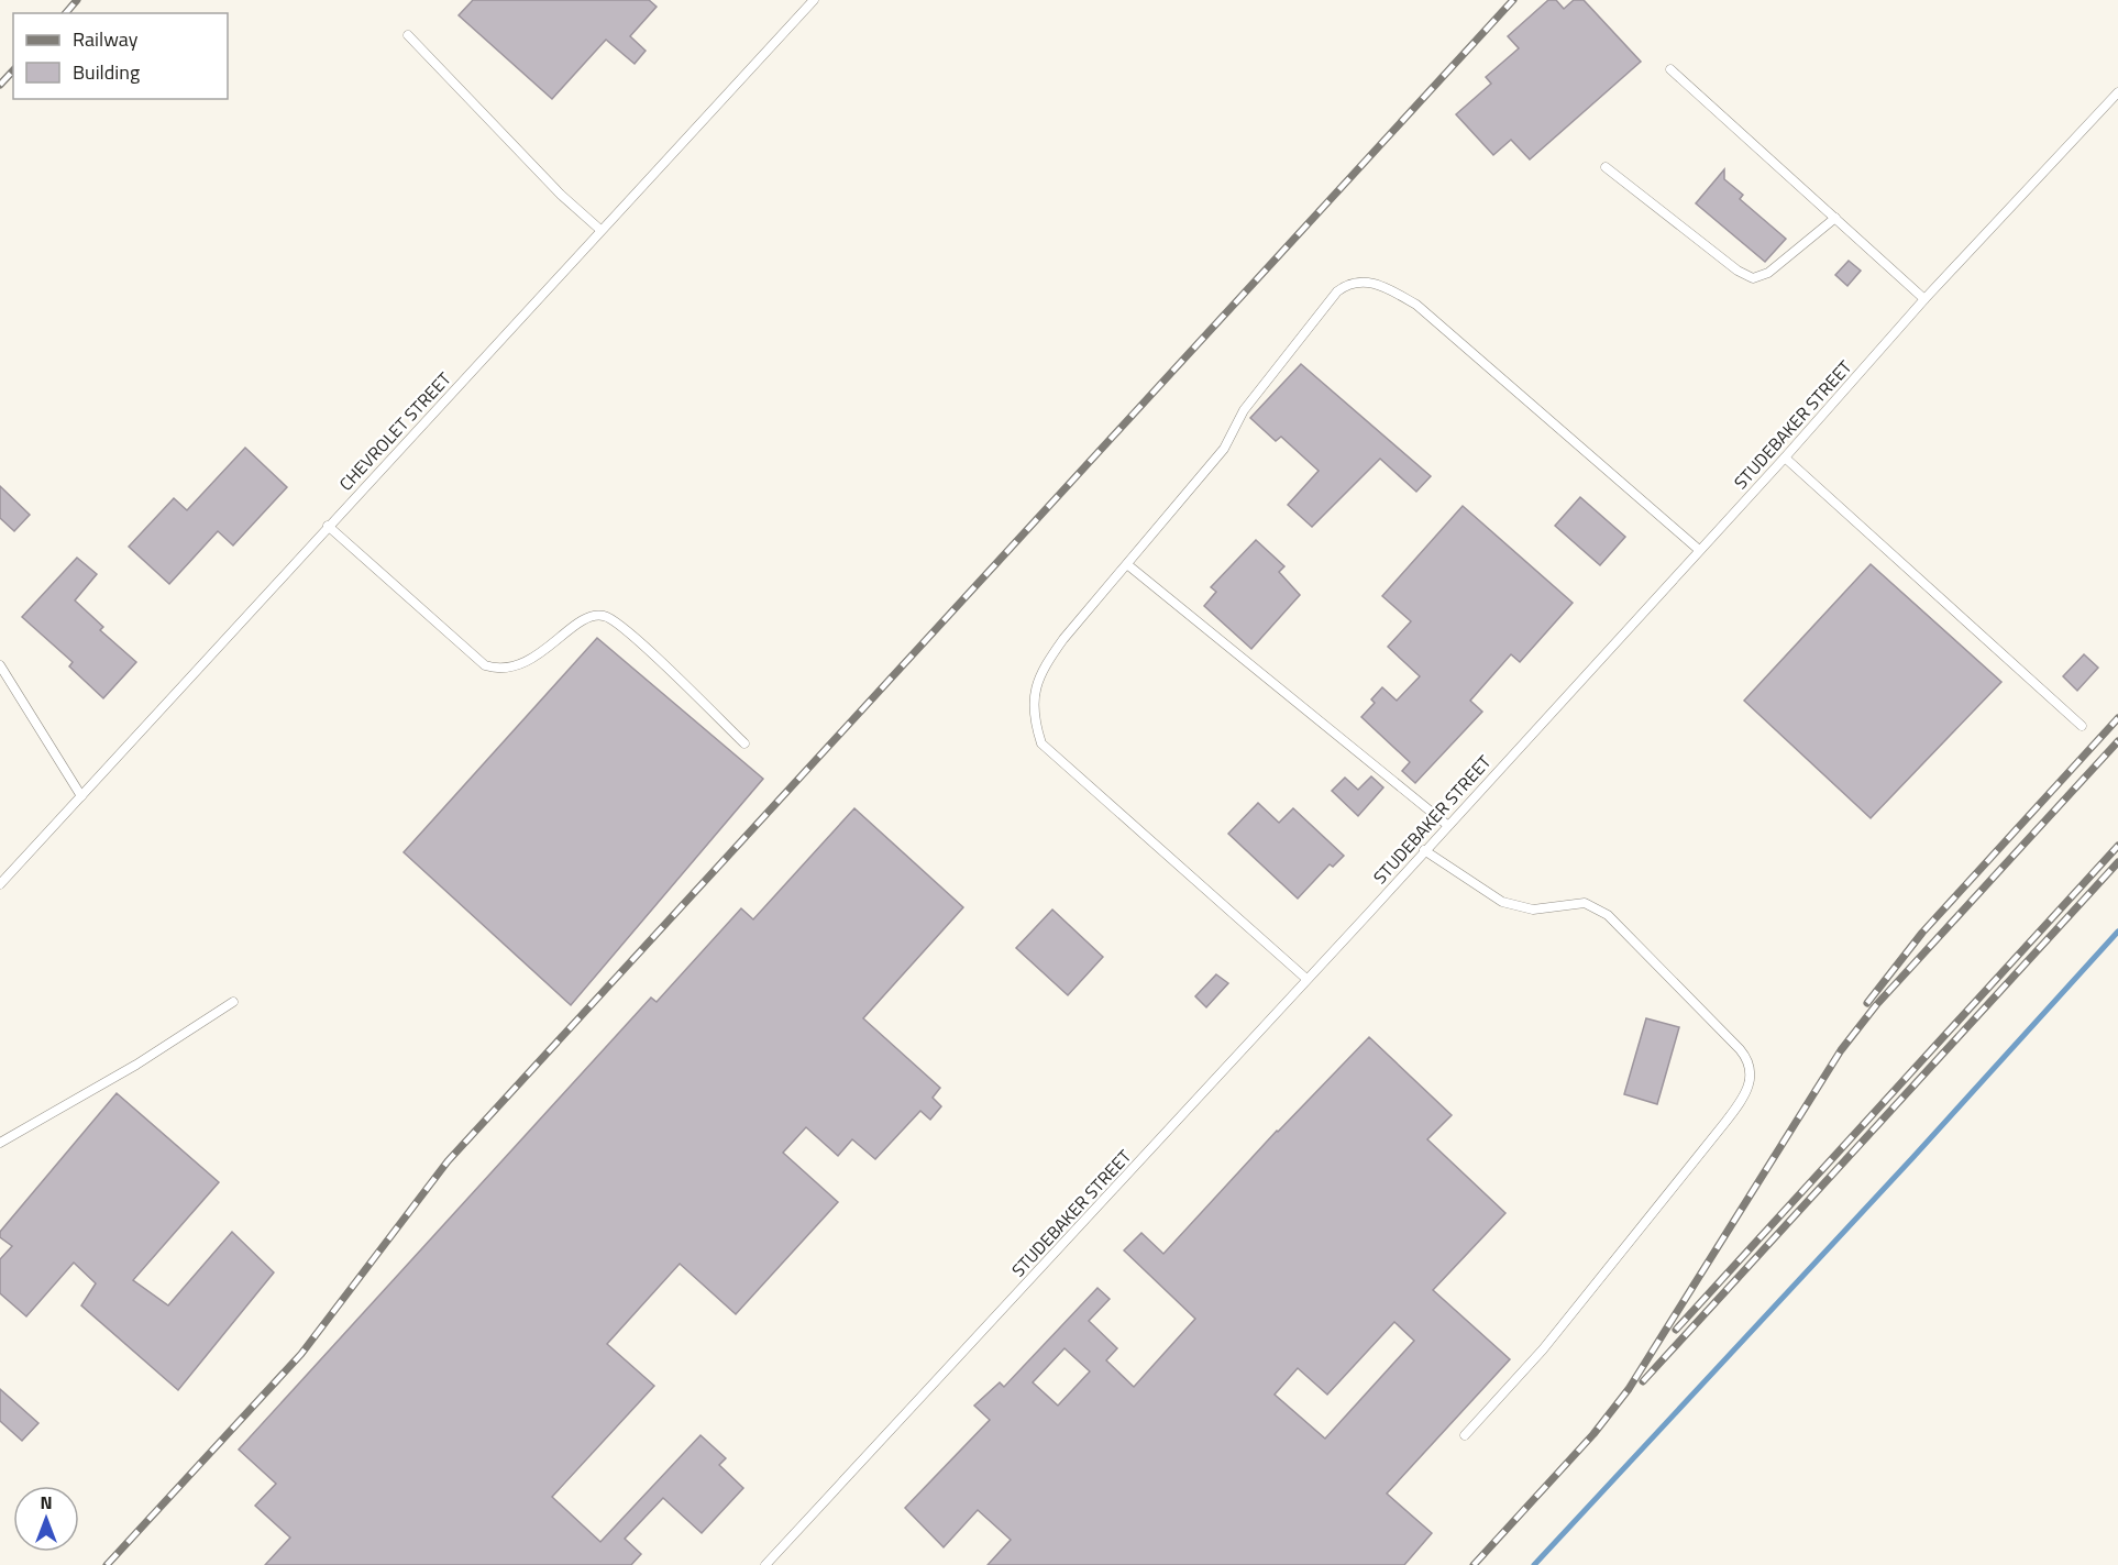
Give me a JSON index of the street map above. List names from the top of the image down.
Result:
{
  "streets": {
    "lane": ["STUDEBAKER STREET", "CHEVROLET STREET"]
  },
  "legend": ["Railway", "Building"],
  "north": "top"
}
